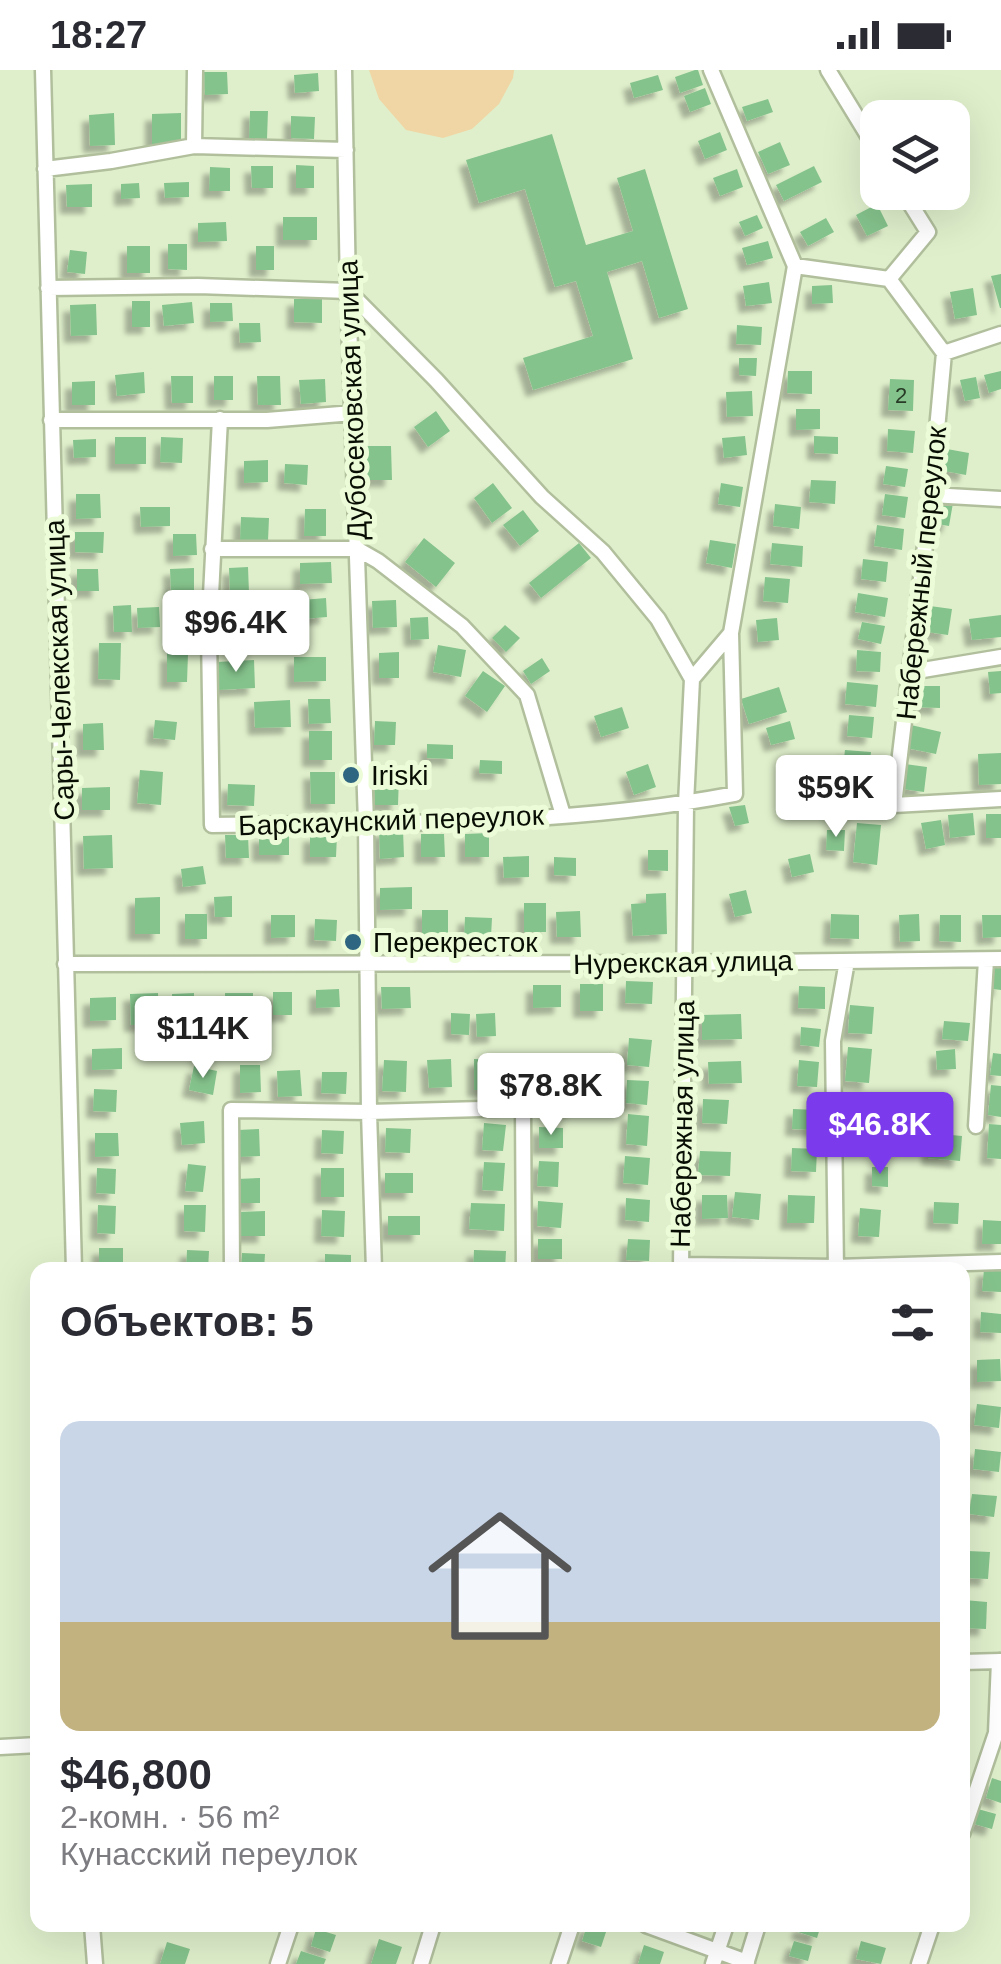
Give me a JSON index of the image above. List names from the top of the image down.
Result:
{
  "streets": {
    "street": [
      "Дубосековская улица",
      "Набережный переулок",
      "Сары-Челекская улица",
      "Барскаунский переулок",
      "Нурекская улица",
      "Набережная улица"
    ]
  },
  "crossings": [
    ["Дубосековская улица", "Барскаунский переулок"],
    ["Дубосековская улица", "Нурекская улица"],
    ["Сары-Челекская улица", "Нурекская улица"],
    ["Барскаунский переулок", "Набережная улица"],
    ["Нурекская улица", "Набережная улица"]
  ],
  "places": ["Iriski", "Перекресток"],
  "house_numbers": ["2"],
  "page": {
    "status": "18:27",
    "price": [
      "$96.4K",
      "$59K",
      "$114K",
      "$78.8K",
      "$46.8K"
    ],
    "heading": "Объектов: 5",
    "list": [
      {
        "name": "$46,800",
        "note": "2-комн. · 56 m² · Кунасский переулок"
      }
    ]
  }
}
